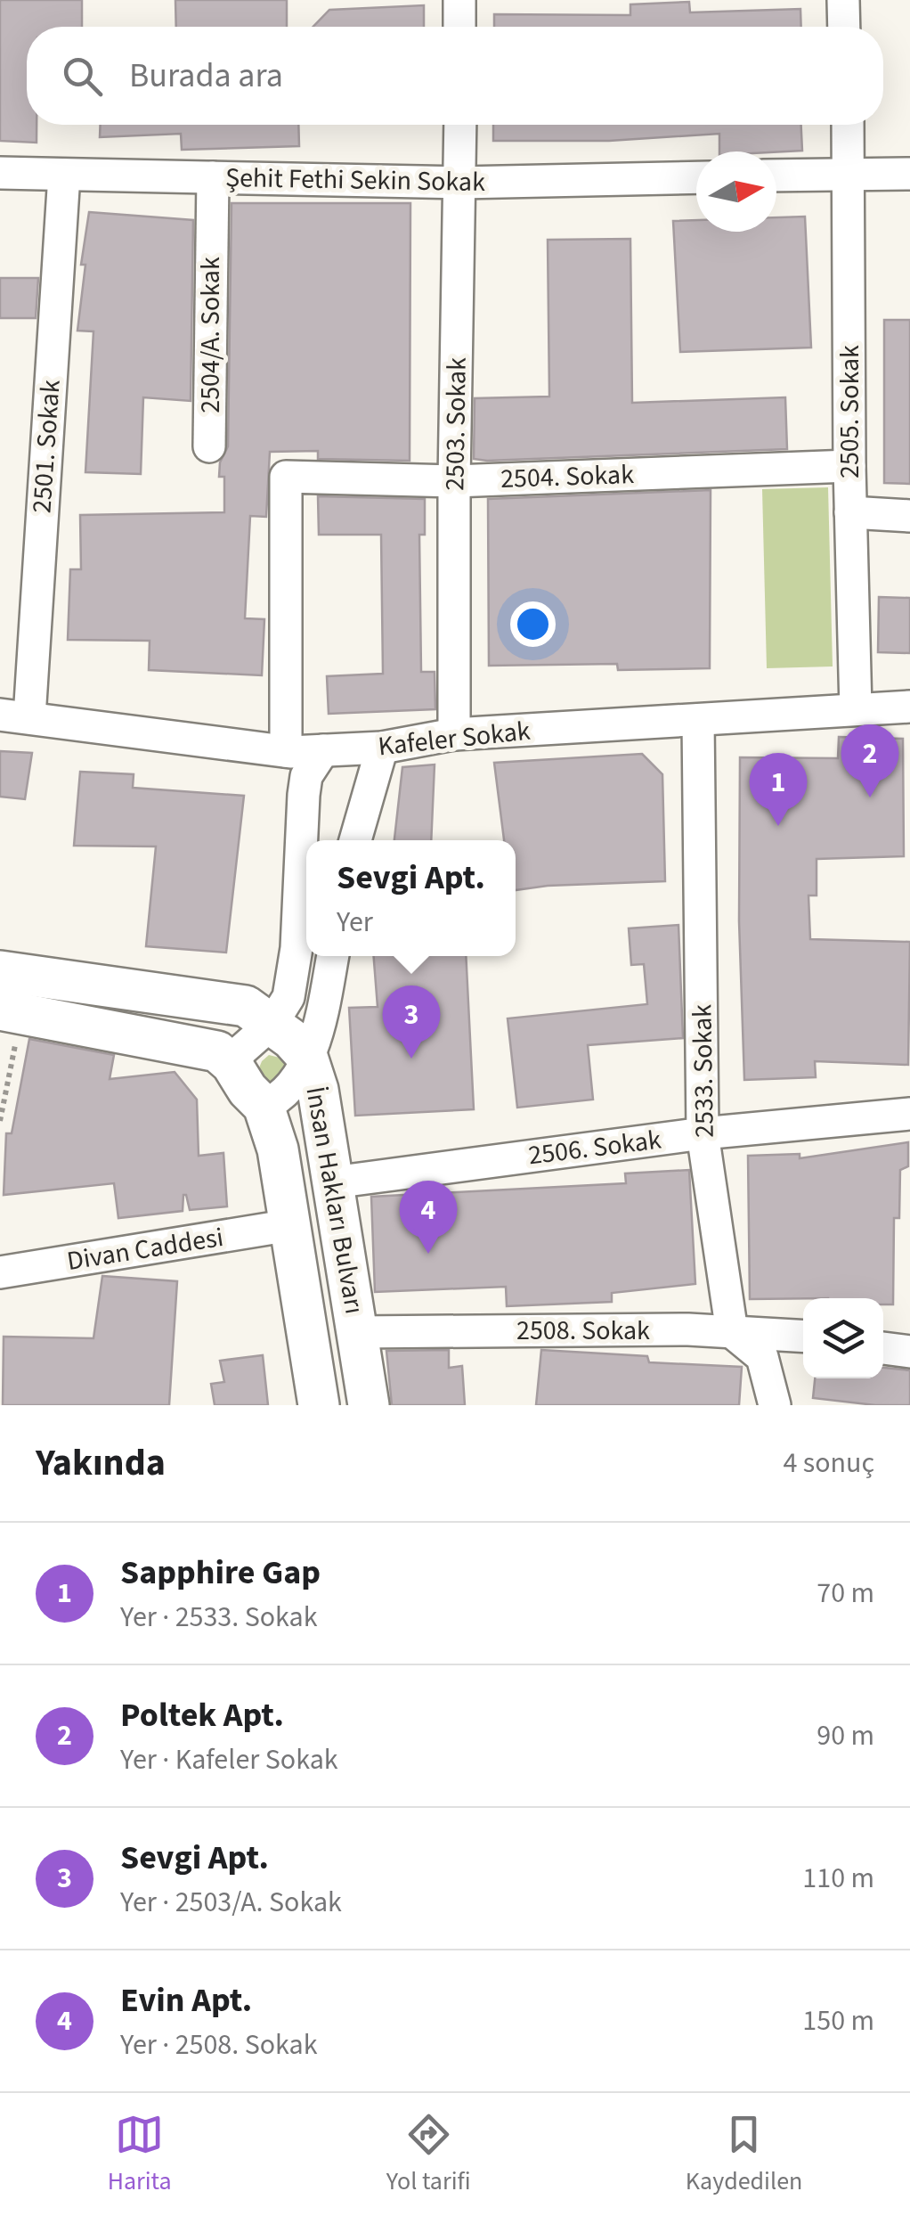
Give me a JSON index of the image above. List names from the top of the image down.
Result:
{
  "streets": {
    "main road": ["İnsan Hakları Bulvarı"],
    "street": [
      "Şehit Fethi Sekin Sokak",
      "2504/A. Sokak",
      "2505. Sokak",
      "2503. Sokak",
      "2501. Sokak",
      "2504. Sokak",
      "Kafeler Sokak",
      "2533. Sokak",
      "2506. Sokak",
      "Divan Caddesi",
      "2508. Sokak"
    ]
  },
  "crossings": [
    ["Şehit Fethi Sekin Sokak", "2504/A. Sokak"],
    ["Şehit Fethi Sekin Sokak", "2503. Sokak"],
    ["Şehit Fethi Sekin Sokak", "2501. Sokak"],
    ["2505. Sokak", "2504. Sokak"],
    ["2505. Sokak", "Kafeler Sokak"],
    ["2503. Sokak", "2504. Sokak"],
    ["2503. Sokak", "Kafeler Sokak"],
    ["2501. Sokak", "Kafeler Sokak"],
    ["2504. Sokak", "Kafeler Sokak"],
    ["Kafeler Sokak", "2533. Sokak"],
    ["2533. Sokak", "2506. Sokak"],
    ["2533. Sokak", "2508. Sokak"],
    ["2506. Sokak", "İnsan Hakları Bulvarı"],
    ["İnsan Hakları Bulvarı", "Divan Caddesi"],
    ["İnsan Hakları Bulvarı", "2508. Sokak"]
  ],
  "north": "right",
  "page": {
    "search": "Burada ara",
    "pins": [
      "2",
      "1",
      "3",
      "4"
    ],
    "popup": ["Sevgi Apt.", "Yer"],
    "heading": ["Yakında", "4 sonuç"],
    "list": [
      {
        "mark": "1",
        "name": "Sapphire Gap",
        "note": "Yer · 2533. Sokak",
        "value": "70 m"
      },
      {
        "mark": "2",
        "name": "Poltek Apt.",
        "note": "Yer · Kafeler Sokak",
        "value": "90 m"
      },
      {
        "mark": "3",
        "name": "Sevgi Apt.",
        "note": "Yer · 2503/A. Sokak",
        "value": "110 m"
      },
      {
        "mark": "4",
        "name": "Evin Apt.",
        "note": "Yer · 2508. Sokak",
        "value": "150 m"
      }
    ],
    "nav": ["Harita", "Yol tarifi", "Kaydedilen"]
  }
}
